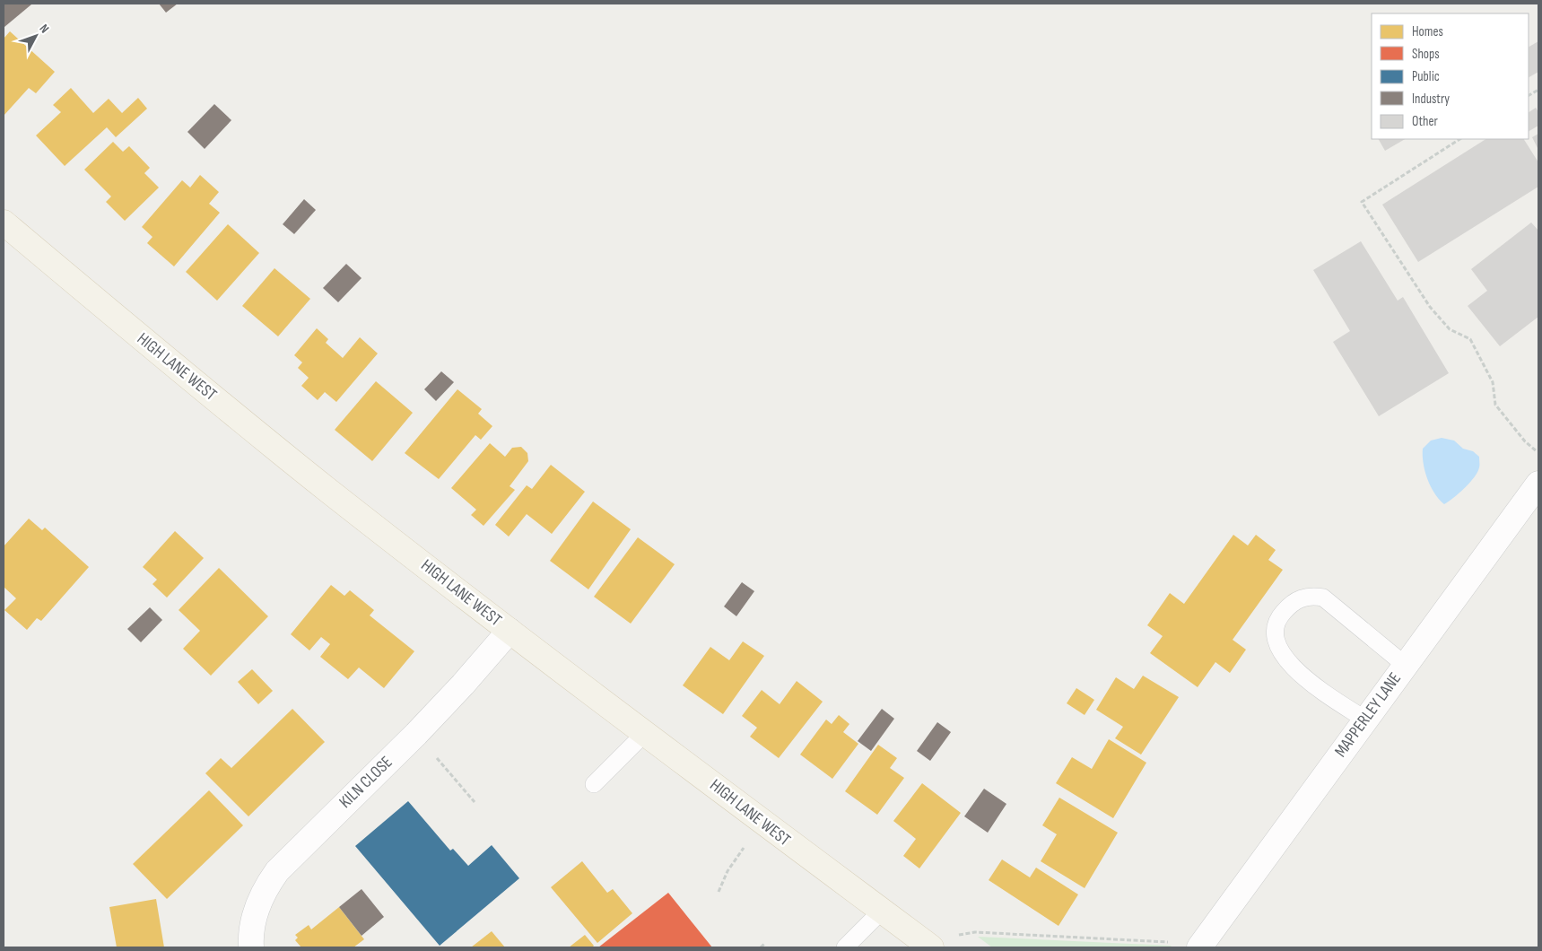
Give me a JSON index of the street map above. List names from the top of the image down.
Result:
{
  "streets": {
    "main road": ["HIGH LANE WEST"],
    "street": ["MAPPERLEY LANE", "KILN CLOSE"]
  },
  "crossings": [
    ["HIGH LANE WEST", "KILN CLOSE"]
  ],
  "legend": [
    "Homes",
    "Shops",
    "Public",
    "Industry",
    "Other"
  ],
  "north": "top right"
}
